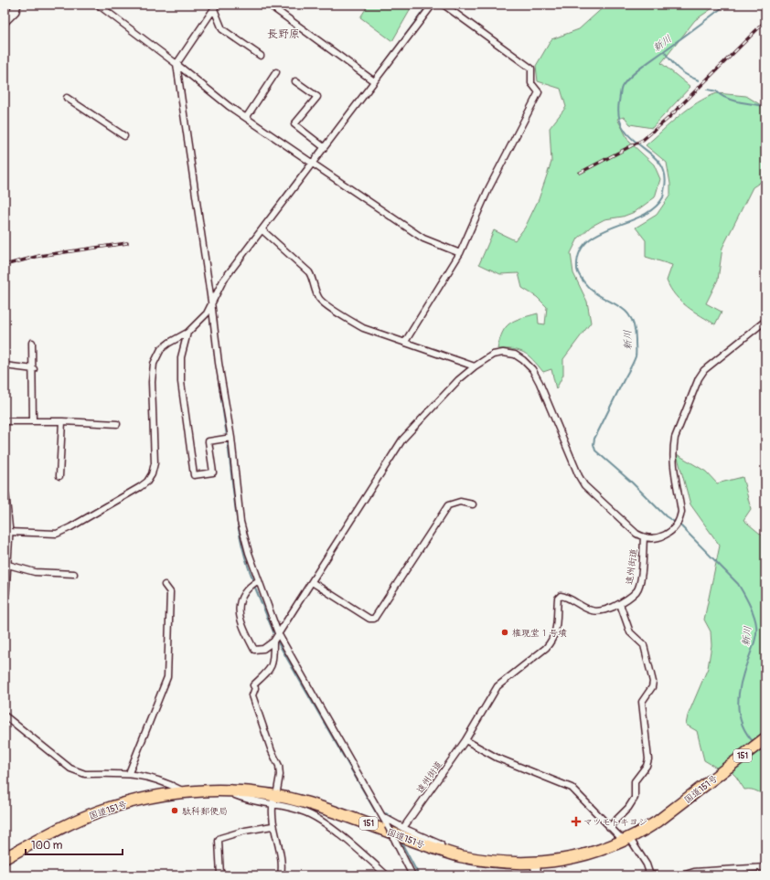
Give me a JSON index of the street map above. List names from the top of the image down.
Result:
{
  "streets": {
    "highway": ["151", "国道151号"],
    "street": ["遠州街道"]
  },
  "districts": ["長野原"],
  "water": ["新川"],
  "places": {
    "other": ["権現堂１号墳", "駄科郵便局"],
    "health": ["マツモトキヨシ"]
  },
  "scale_bar": "100 m"
}
